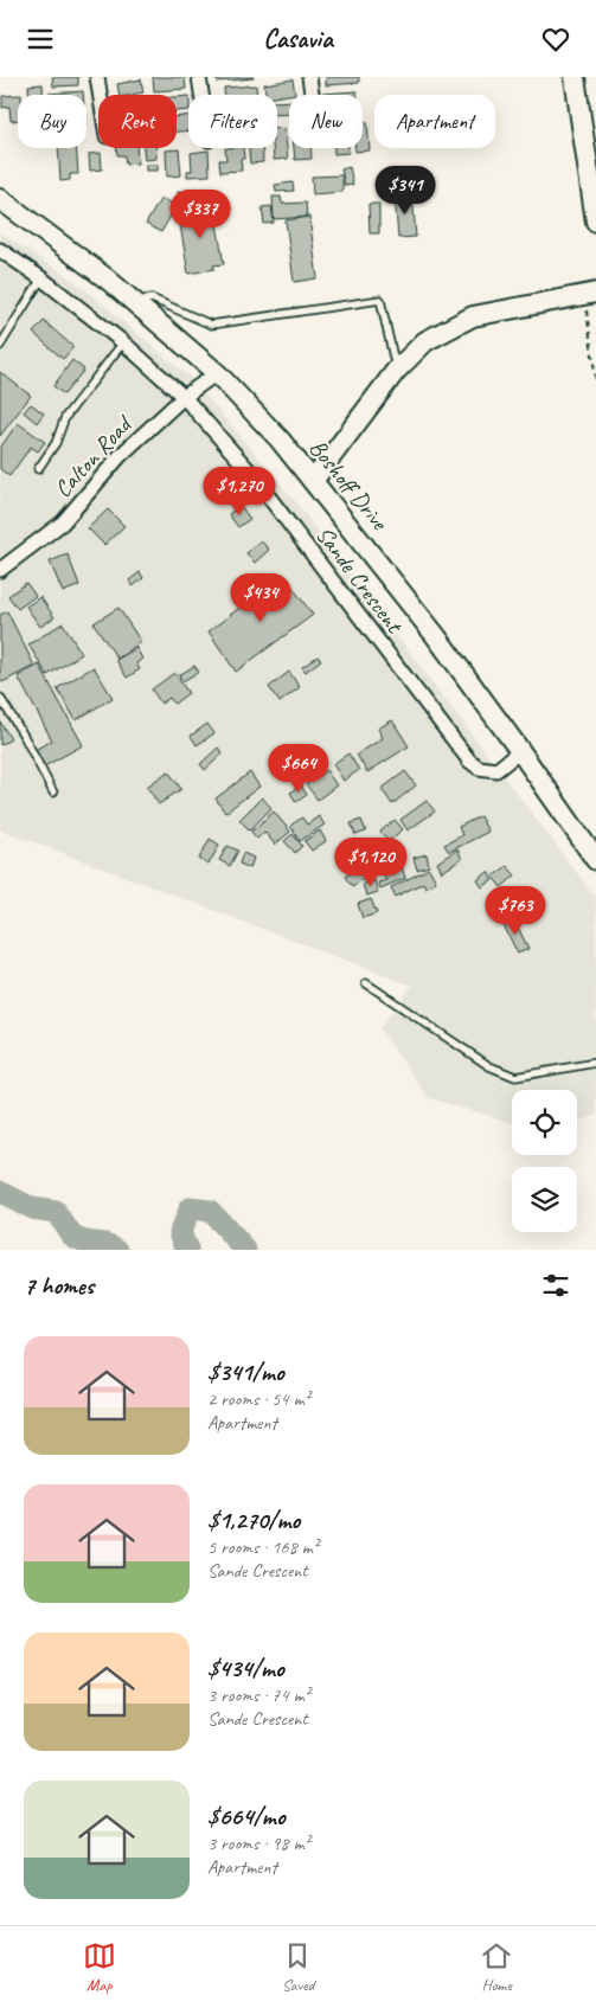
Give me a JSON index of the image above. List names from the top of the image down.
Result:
{
  "streets": {
    "main road": ["Boshoff Drive"],
    "street": ["Calton Road", "Sande Crescent"]
  },
  "crossings": [
    ["Calton Road", "Boshoff Drive"],
    ["Calton Road", "Sande Crescent"],
    ["Boshoff Drive", "Sande Crescent"]
  ],
  "page": {
    "header": "Casavia",
    "chip": [
      "Buy",
      "Rent",
      "Filters",
      "New",
      "Apartment"
    ],
    "price": [
      "$341",
      "$337",
      "$1,270",
      "$434",
      "$664",
      "$1,120",
      "$763"
    ],
    "heading": "7 homes",
    "list": [
      {
        "name": "$341/mo",
        "note": "2 rooms · 54 m² · Apartment"
      },
      {
        "name": "$1,270/mo",
        "note": "5 rooms · 168 m² · Sande Crescent"
      },
      {
        "name": "$434/mo",
        "note": "3 rooms · 74 m² · Sande Crescent"
      },
      {
        "name": "$664/mo",
        "note": "3 rooms · 98 m² · Apartment"
      }
    ],
    "tabs": ["Map", "Saved", "Home"]
  }
}
